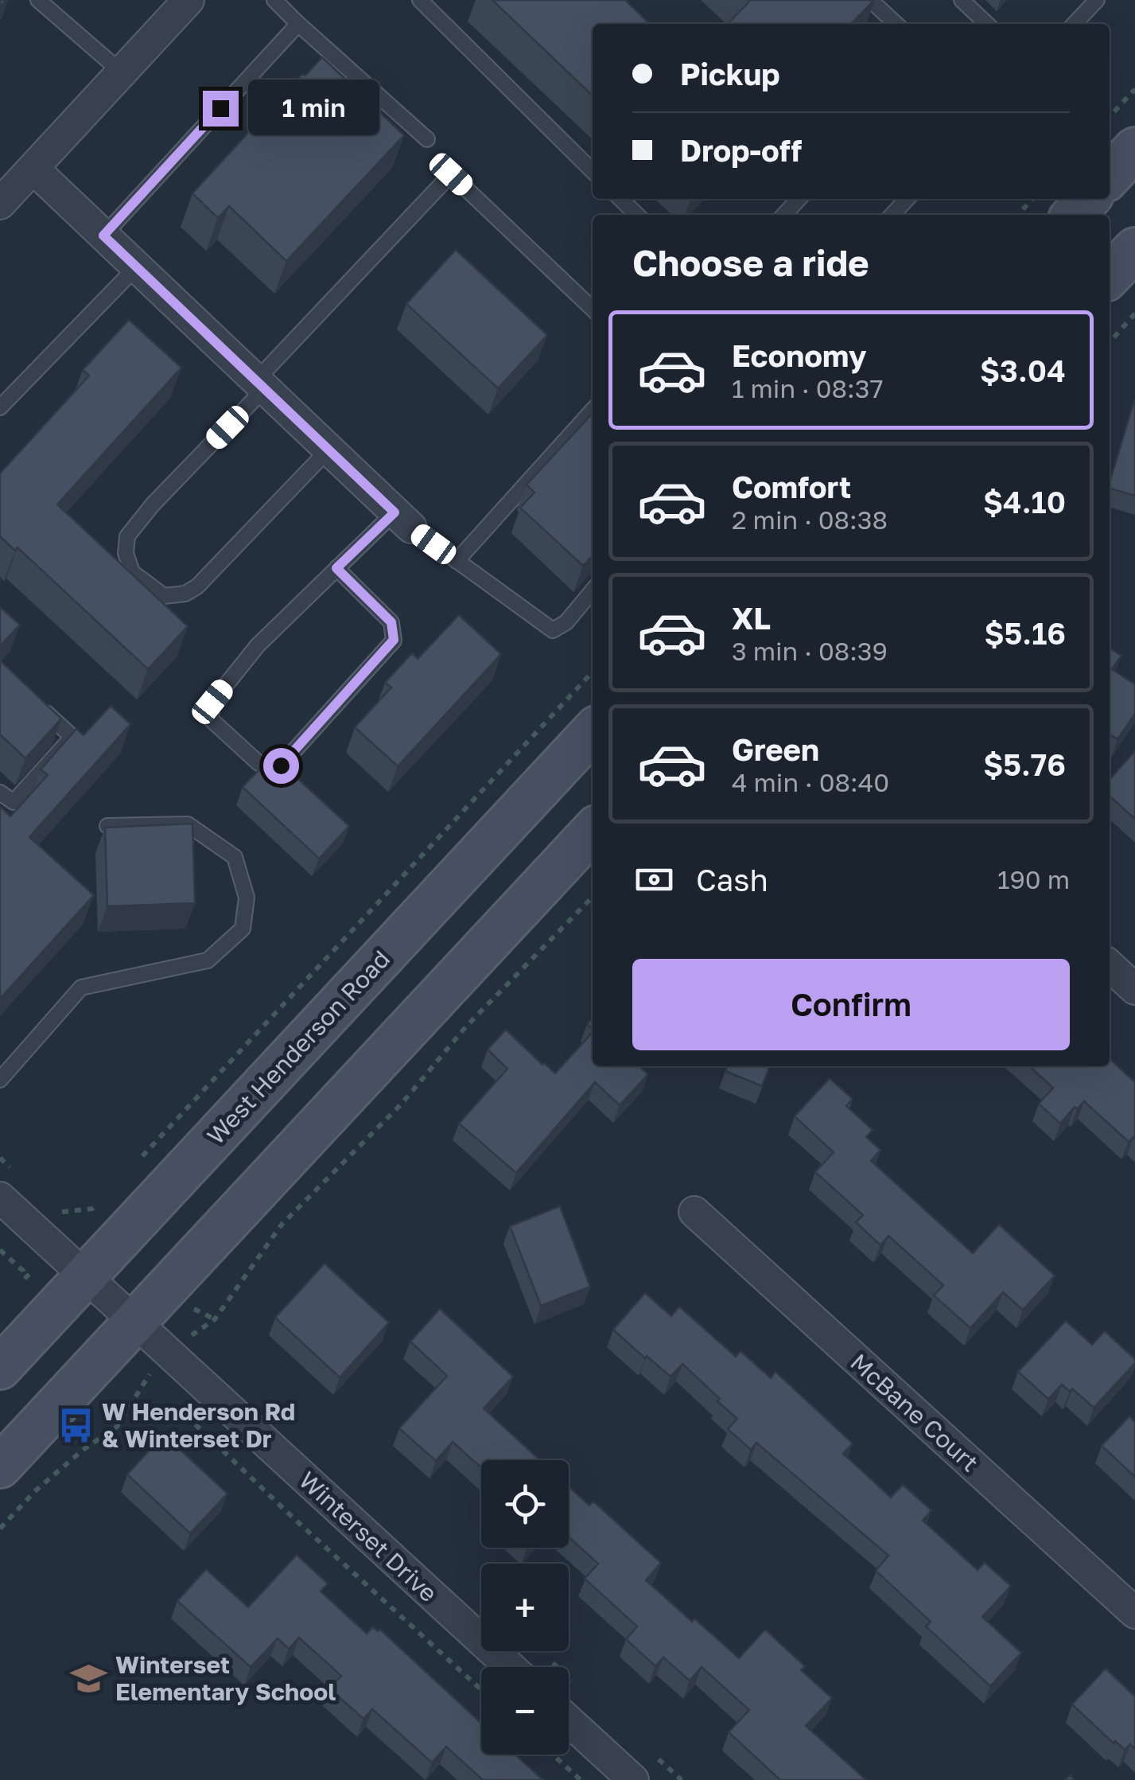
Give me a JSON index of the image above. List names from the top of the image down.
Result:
{
  "streets": {
    "main road": ["West Henderson Road"],
    "street": ["McBane Court", "Winterset Drive"]
  },
  "crossings": [
    ["West Henderson Road", "Winterset Drive"]
  ],
  "places": {
    "bus stop": ["W Henderson Rd & Winterset Dr"],
    "school or university": ["Winterset Elementary School"]
  },
  "page": {
    "banner": ["Pickup", "Drop-off"],
    "bubble": "1 min",
    "heading": "Choose a ride",
    "list": [
      {
        "name": "Economy",
        "note": "1 min · 08:37",
        "value": "$3.04"
      },
      {
        "name": "Comfort",
        "note": "2 min · 08:38",
        "value": "$4.10"
      },
      {
        "name": "XL",
        "note": "3 min · 08:39",
        "value": "$5.16"
      },
      {
        "name": "Green",
        "note": "4 min · 08:40",
        "value": "$5.76"
      }
    ],
    "pay": ["Cash", "190 m"],
    "buttons": "Confirm",
    "map_buttons": ["+", "−"]
  }
}
